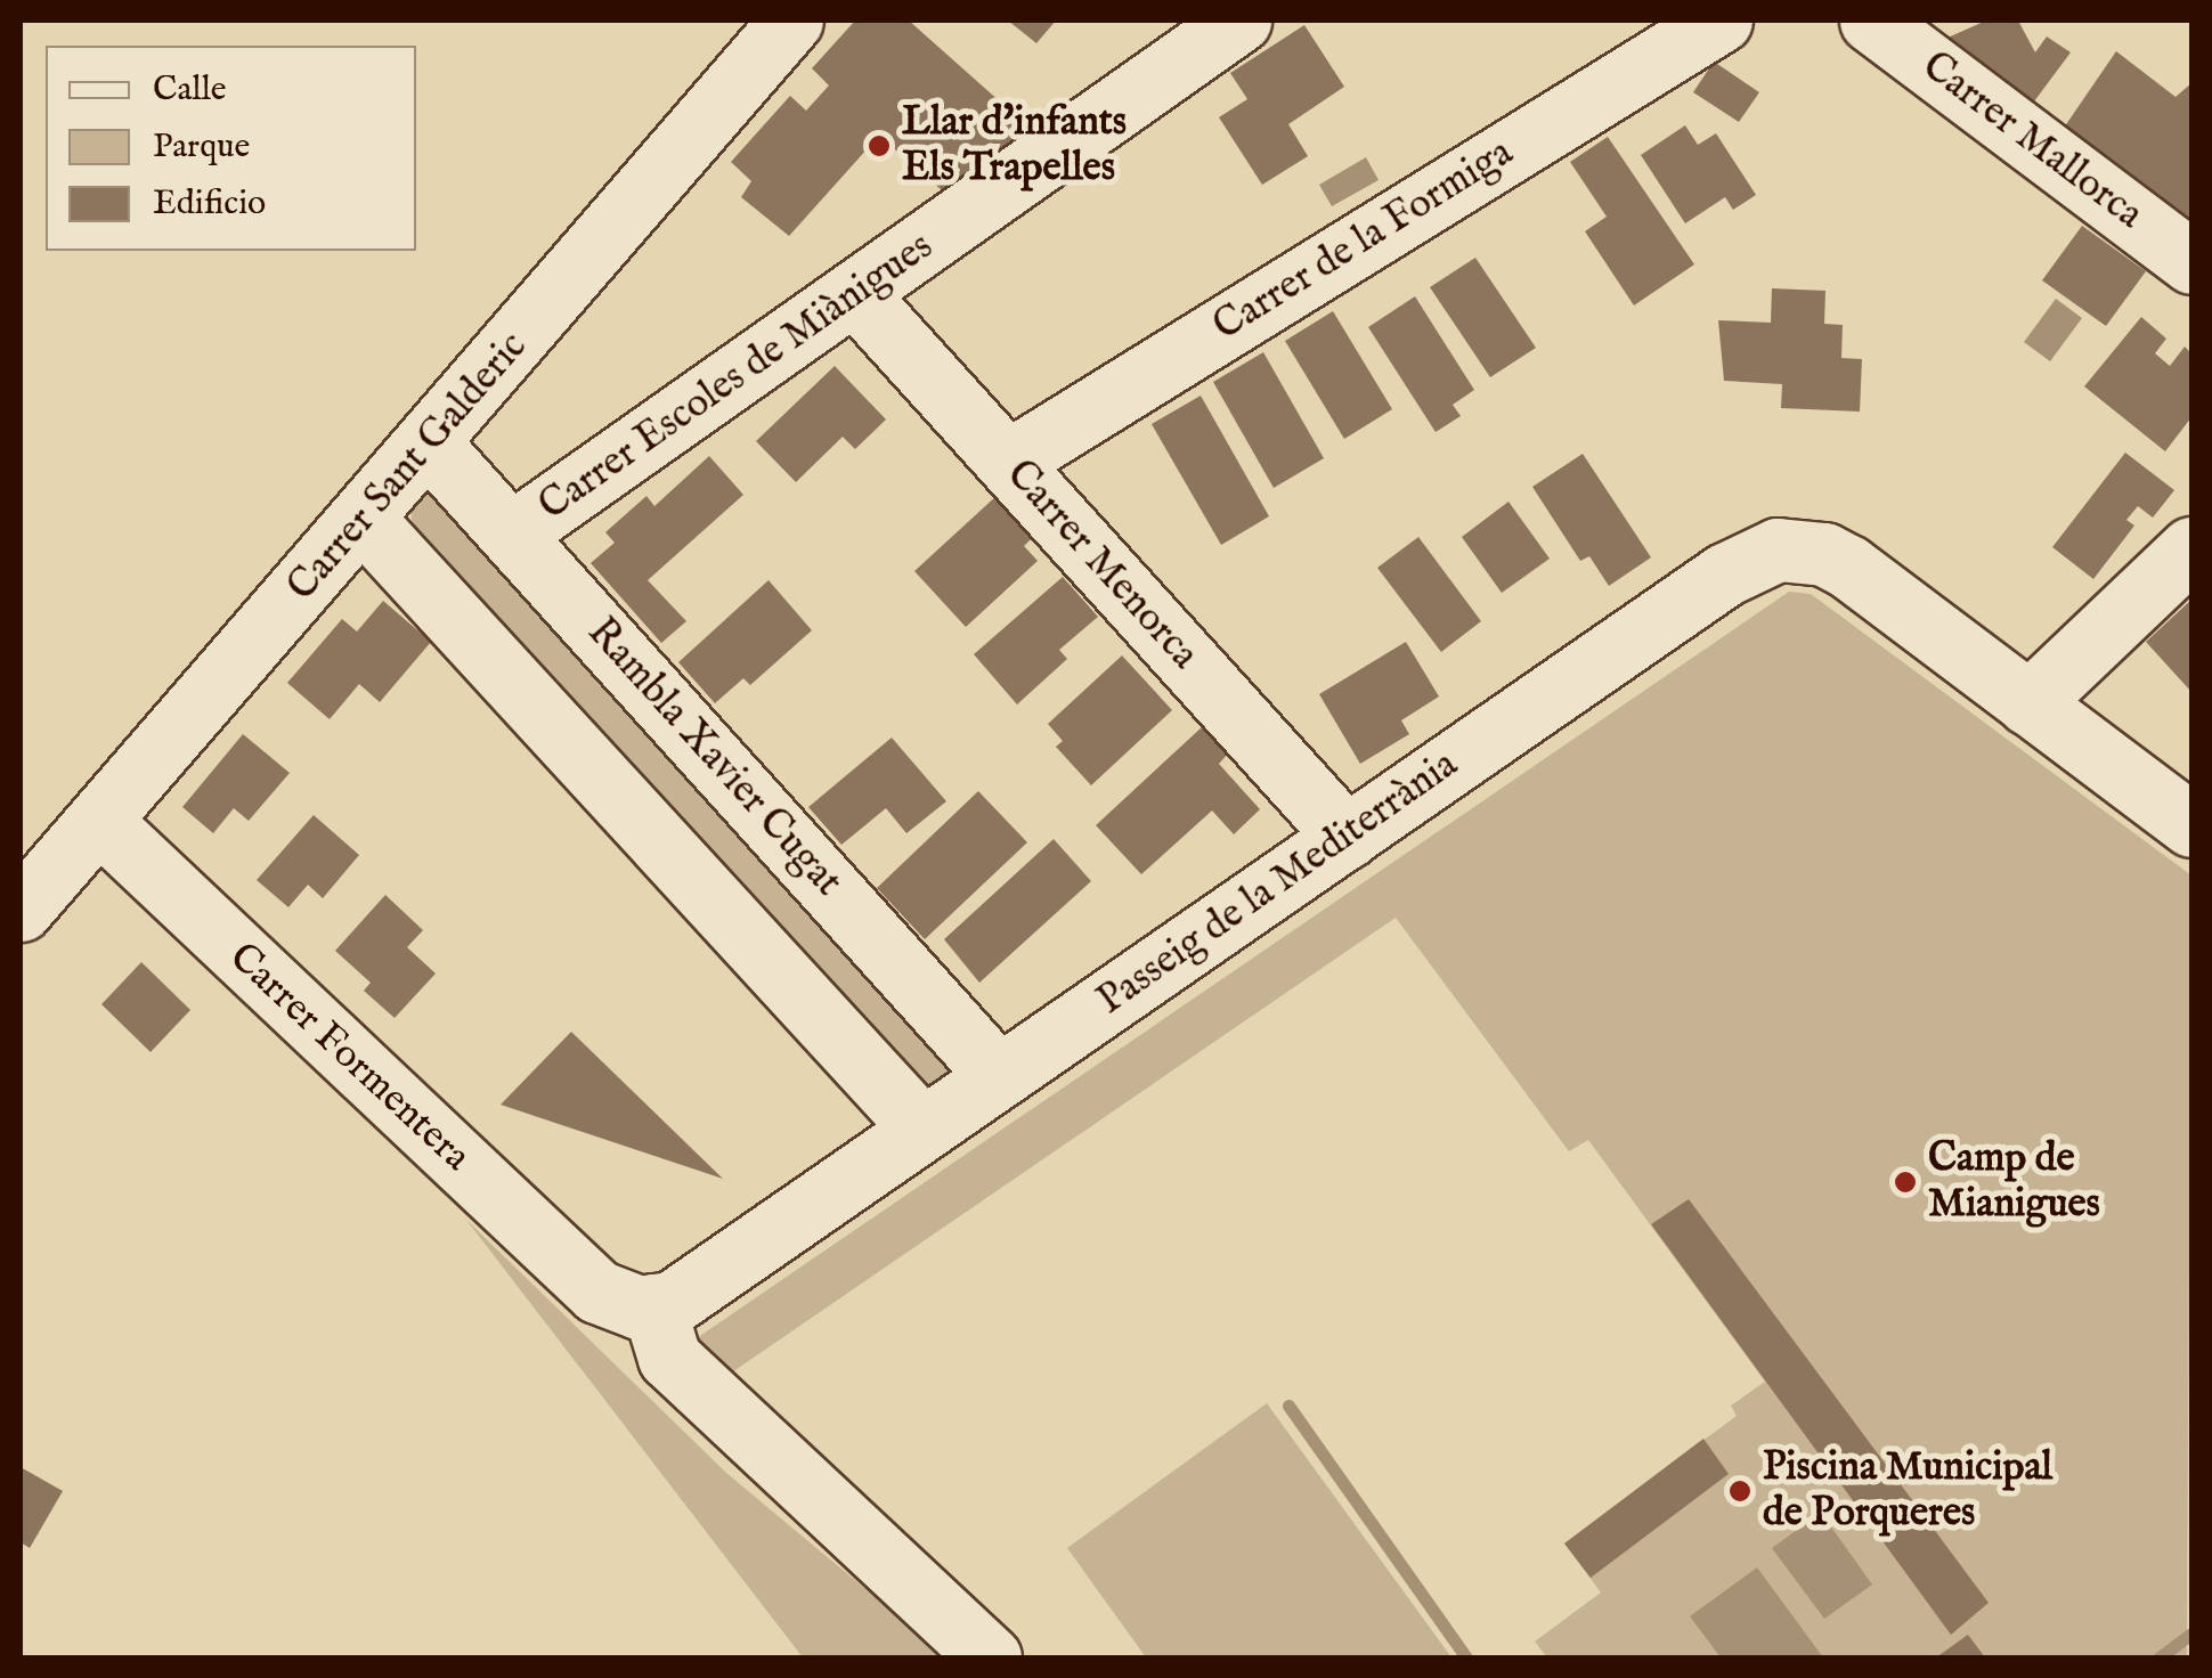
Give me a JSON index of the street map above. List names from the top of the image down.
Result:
{
  "streets": {
    "street": [
      "Carrer Mallorca",
      "Carrer de la Formiga",
      "Carrer Escoles de Miànigues",
      "Carrer Sant Galderic",
      "Carrer Menorca",
      "Rambla Xavier Cugat",
      "Passeig de la Mediterrània",
      "Carrer Formentera"
    ]
  },
  "crossings": [
    ["Carrer de la Formiga", "Carrer Menorca"],
    ["Carrer Escoles de Miànigues", "Carrer Menorca"],
    ["Carrer Escoles de Miànigues", "Rambla Xavier Cugat"],
    ["Carrer Sant Galderic", "Rambla Xavier Cugat"],
    ["Carrer Sant Galderic", "Carrer Formentera"],
    ["Carrer Menorca", "Passeig de la Mediterrània"],
    ["Rambla Xavier Cugat", "Passeig de la Mediterrània"],
    ["Passeig de la Mediterrània", "Carrer Formentera"]
  ],
  "places": ["Llar d'infants Els Trapelles", "Camp de Mianigues", "Piscina Municipal de Porqueres"],
  "legend": ["Calle", "Parque", "Edificio"]
}
